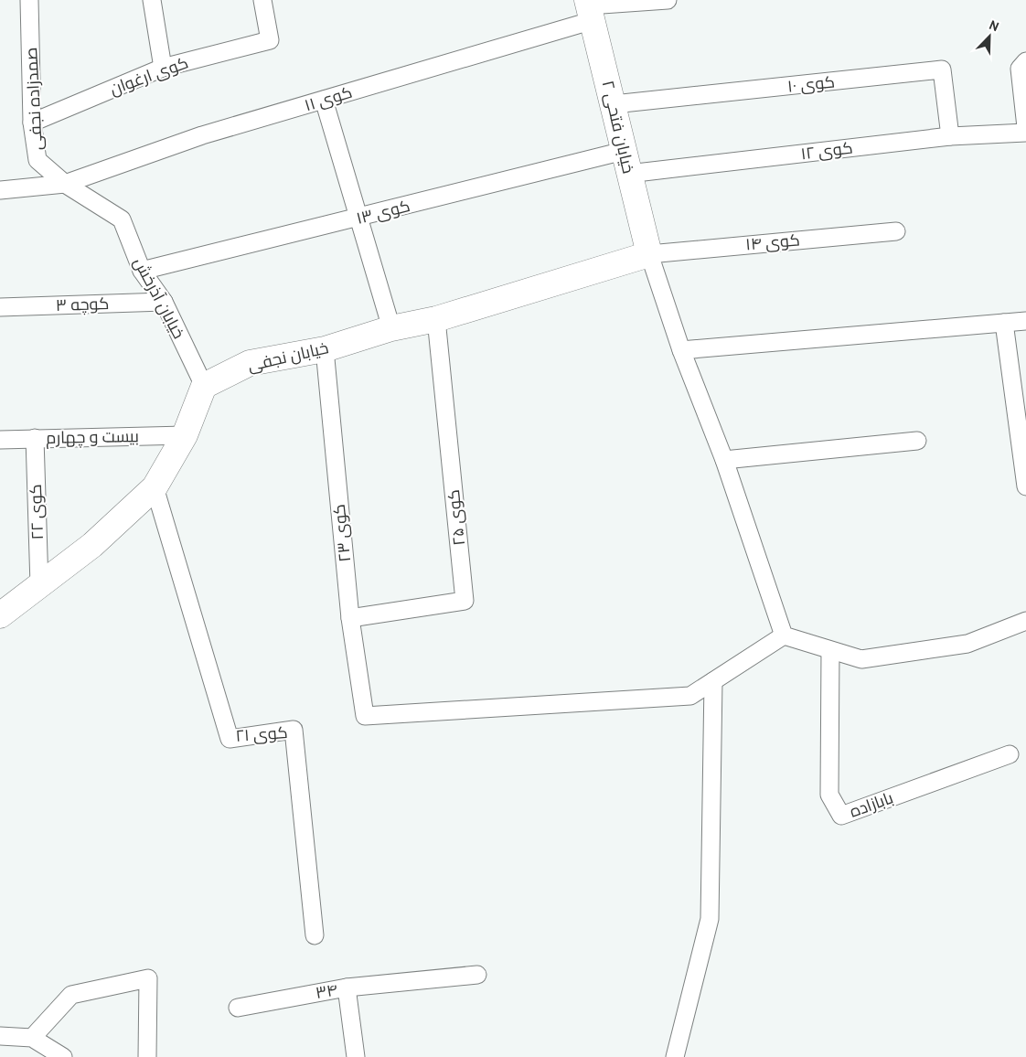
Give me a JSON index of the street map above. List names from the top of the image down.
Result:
{
  "streets": {
    "street": [
      "کوی ارغوان",
      "کوی ۱۰",
      "صمدزاده نجفی",
      "کوی ۱۱",
      "خیابان فتحی ۲",
      "کوی ۱۲",
      "کوی ۱۳",
      "کوی ۱۴",
      "خیابان آذرخش",
      "کوچه ۳",
      "خیابان نجفی",
      "بیست و چهارم",
      "کوی ۲۲",
      "کوی ۲۵",
      "کوی ۲۳",
      "کوی ۲۱",
      "بابازاده",
      "۳۴"
    ]
  },
  "crossings": [
    ["کوی ارغوان", "صمدزاده نجفی"],
    ["کوی ۱۰", "خیابان فتحی ۲"],
    ["کوی ۱۰", "کوی ۱۲"],
    ["صمدزاده نجفی", "کوی ۱۱"],
    ["صمدزاده نجفی", "خیابان آذرخش"],
    ["کوی ۱۱", "خیابان فتحی ۲"],
    ["کوی ۱۱", "خیابان آذرخش"],
    ["خیابان فتحی ۲", "کوی ۱۲"],
    ["خیابان فتحی ۲", "کوی ۱۳"],
    ["خیابان فتحی ۲", "کوی ۱۴"],
    ["خیابان فتحی ۲", "خیابان نجفی"],
    ["کوی ۱۲", "کوی ۱۳"],
    ["کوی ۱۳", "خیابان آذرخش"],
    ["کوی ۱۴", "خیابان نجفی"],
    ["خیابان آذرخش", "کوچه ۳"],
    ["خیابان آذرخش", "خیابان نجفی"],
    ["خیابان نجفی", "کوی ۲۵"],
    ["خیابان نجفی", "کوی ۲۳"],
    ["بیست و چهارم", "کوی ۲۲"],
    ["کوی ۲۵", "کوی ۲۳"]
  ],
  "north": "top right"
}
